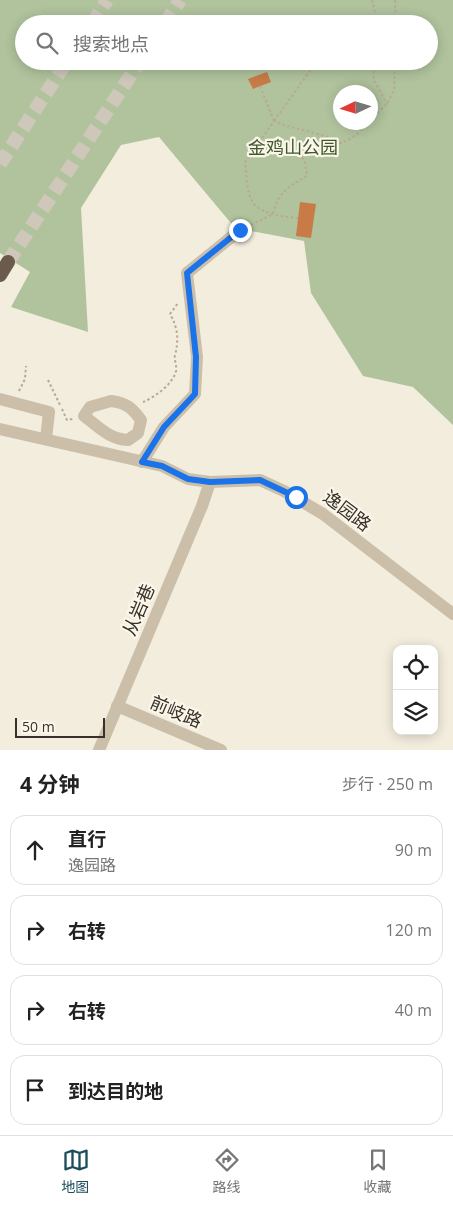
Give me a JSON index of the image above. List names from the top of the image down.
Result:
{
  "streets": {
    "street": ["逸园路", "从岩巷", "前岐路"]
  },
  "crossings": [
    ["逸园路", "从岩巷"],
    ["从岩巷", "前岐路"]
  ],
  "parks": ["金鸡山公园"],
  "scale_bar": "50 m",
  "north": "left",
  "page": {
    "search": "搜索地点",
    "scale": "50 m",
    "heading": ["4 分钟", "步行 · 250 m"],
    "list": [
      ["直行", "逸园路", "90 m"],
      ["右转", "120 m"],
      ["右转", "40 m"],
      "到达目的地"
    ],
    "nav": ["地图", "路线", "收藏"]
  }
}
